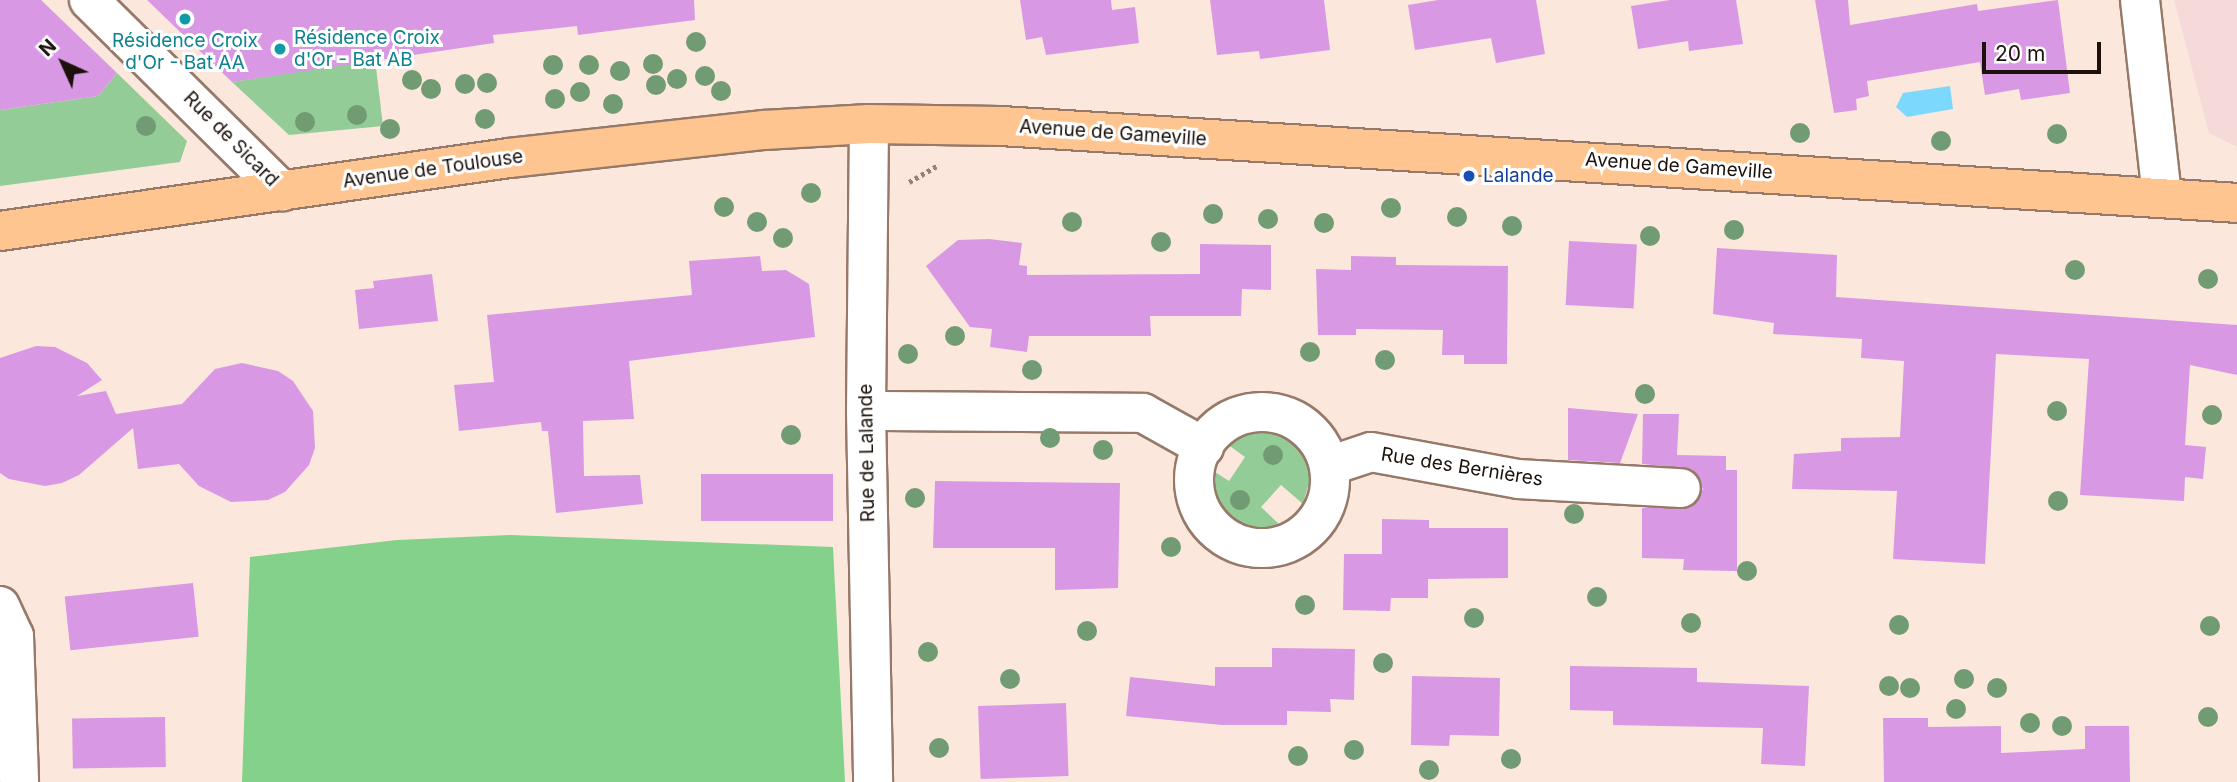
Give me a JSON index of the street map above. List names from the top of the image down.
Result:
{
  "streets": {
    "main road": ["Avenue de Gameville", "Avenue de Toulouse"],
    "street": ["Rue de Sicard", "Rue de Lalande", "Rue des Bernières"]
  },
  "crossings": [
    ["Avenue de Gameville", "Avenue de Toulouse"],
    ["Avenue de Gameville", "Rue de Lalande"],
    ["Rue de Sicard", "Avenue de Toulouse"],
    ["Avenue de Toulouse", "Rue de Lalande"]
  ],
  "places": ["Résidence Croix d'Or - Bat AA", "Résidence Croix d'Or - Bat AB", "Lalande"],
  "scale_bar": "20 m",
  "north": "top left"
}
